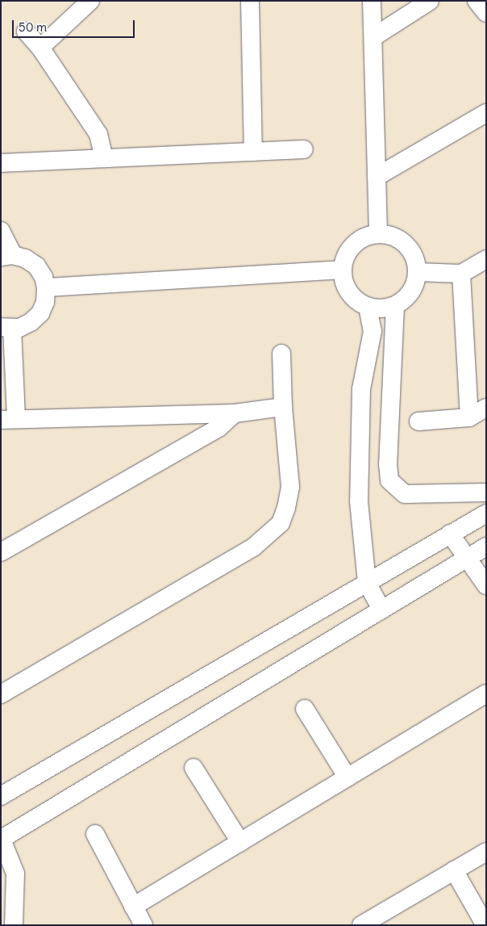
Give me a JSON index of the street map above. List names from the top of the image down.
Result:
{
  "scale_bar": "50 m"
}
